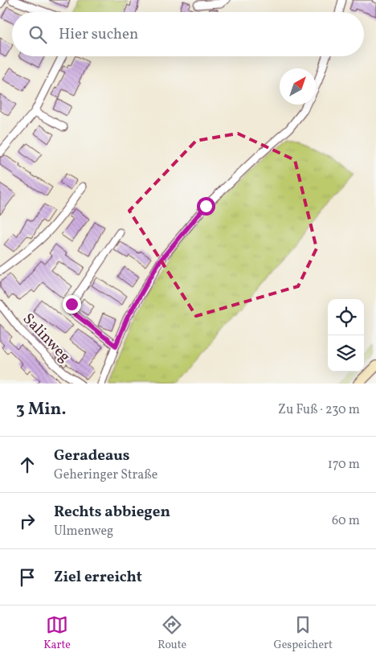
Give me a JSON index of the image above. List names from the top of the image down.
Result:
{
  "streets": {
    "street": ["Salinweg"]
  },
  "north": "top right",
  "page": {
    "search": "Hier suchen",
    "heading": ["3 Min.", "Zu Fuß · 230 m"],
    "list": [
      ["Geradeaus", "Geheringer Straße", "170 m"],
      ["Rechts abbiegen", "Ulmenweg", "60 m"],
      "Ziel erreicht"
    ],
    "nav": ["Karte", "Route", "Gespeichert"]
  }
}
